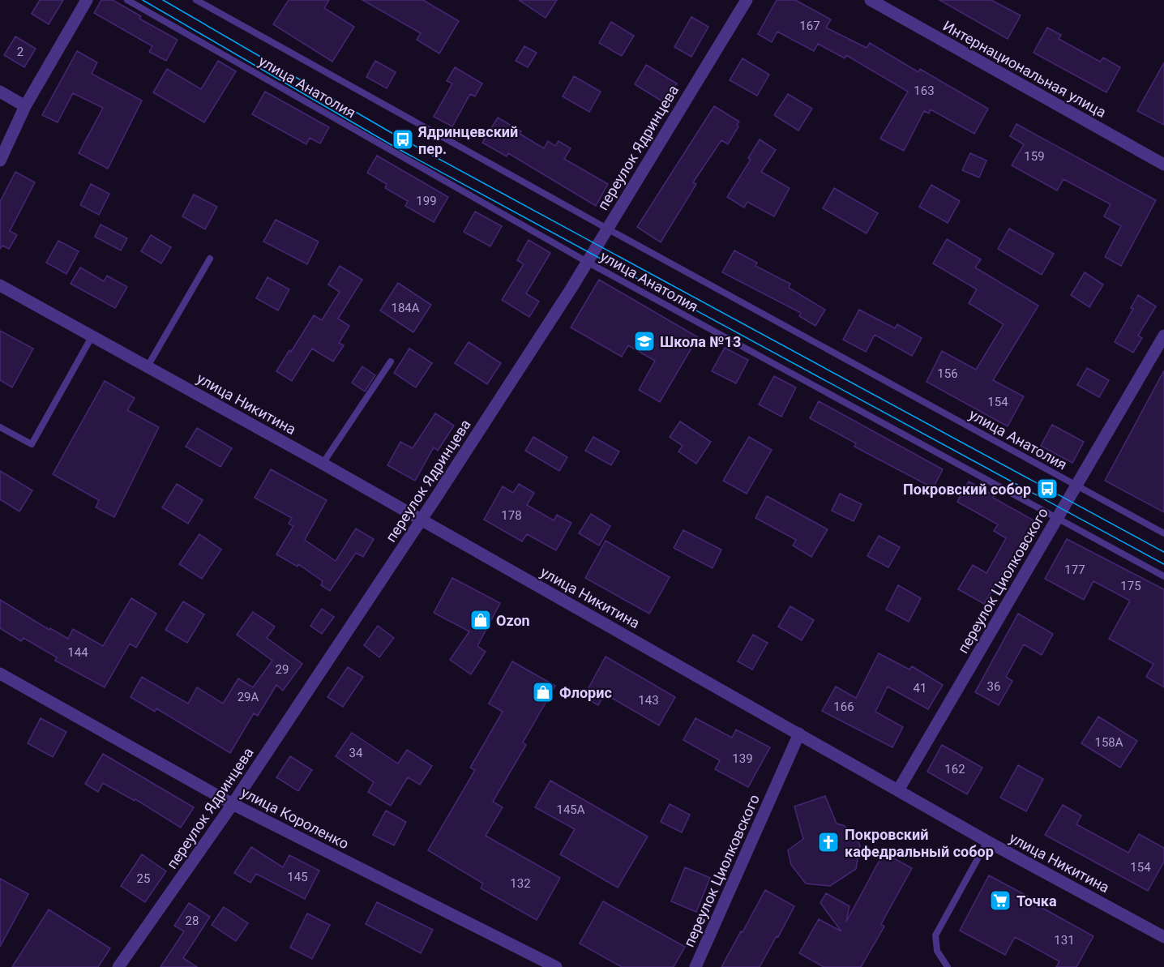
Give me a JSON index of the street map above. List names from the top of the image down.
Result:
{
  "streets": {
    "street": [
      "Интернациональная улица",
      "переулок Ядринцева",
      "улица Никитина",
      "переулок Циолковского",
      "улица Короленко"
    ],
    "lane": ["улица Анатолия"]
  },
  "crossings": [
    ["улица Анатолия", "переулок Ядринцева"],
    ["улица Анатолия", "переулок Циолковского"],
    ["переулок Ядринцева", "улица Никитина"],
    ["переулок Ядринцева", "улица Короленко"],
    ["улица Никитина", "переулок Циолковского"]
  ],
  "places": {
    "bus stop": ["Ядринцевский пер.", "Покровский собор"],
    "school or university": ["Школа №13"],
    "shop": ["Ozon", "Флорис"],
    "church": ["Покровский кафедральный собор"],
    "supermarket": ["Точка"]
  },
  "house_numbers": [
    "167",
    "2",
    "163",
    "159",
    "199",
    "184А",
    "156",
    "154",
    "178",
    "177",
    "175",
    "144",
    "29",
    "36",
    "41",
    "29А",
    "143",
    "166",
    "158А",
    "34",
    "139",
    "162",
    "145А",
    "154",
    "145",
    "25",
    "132",
    "28",
    "131"
  ]
}
